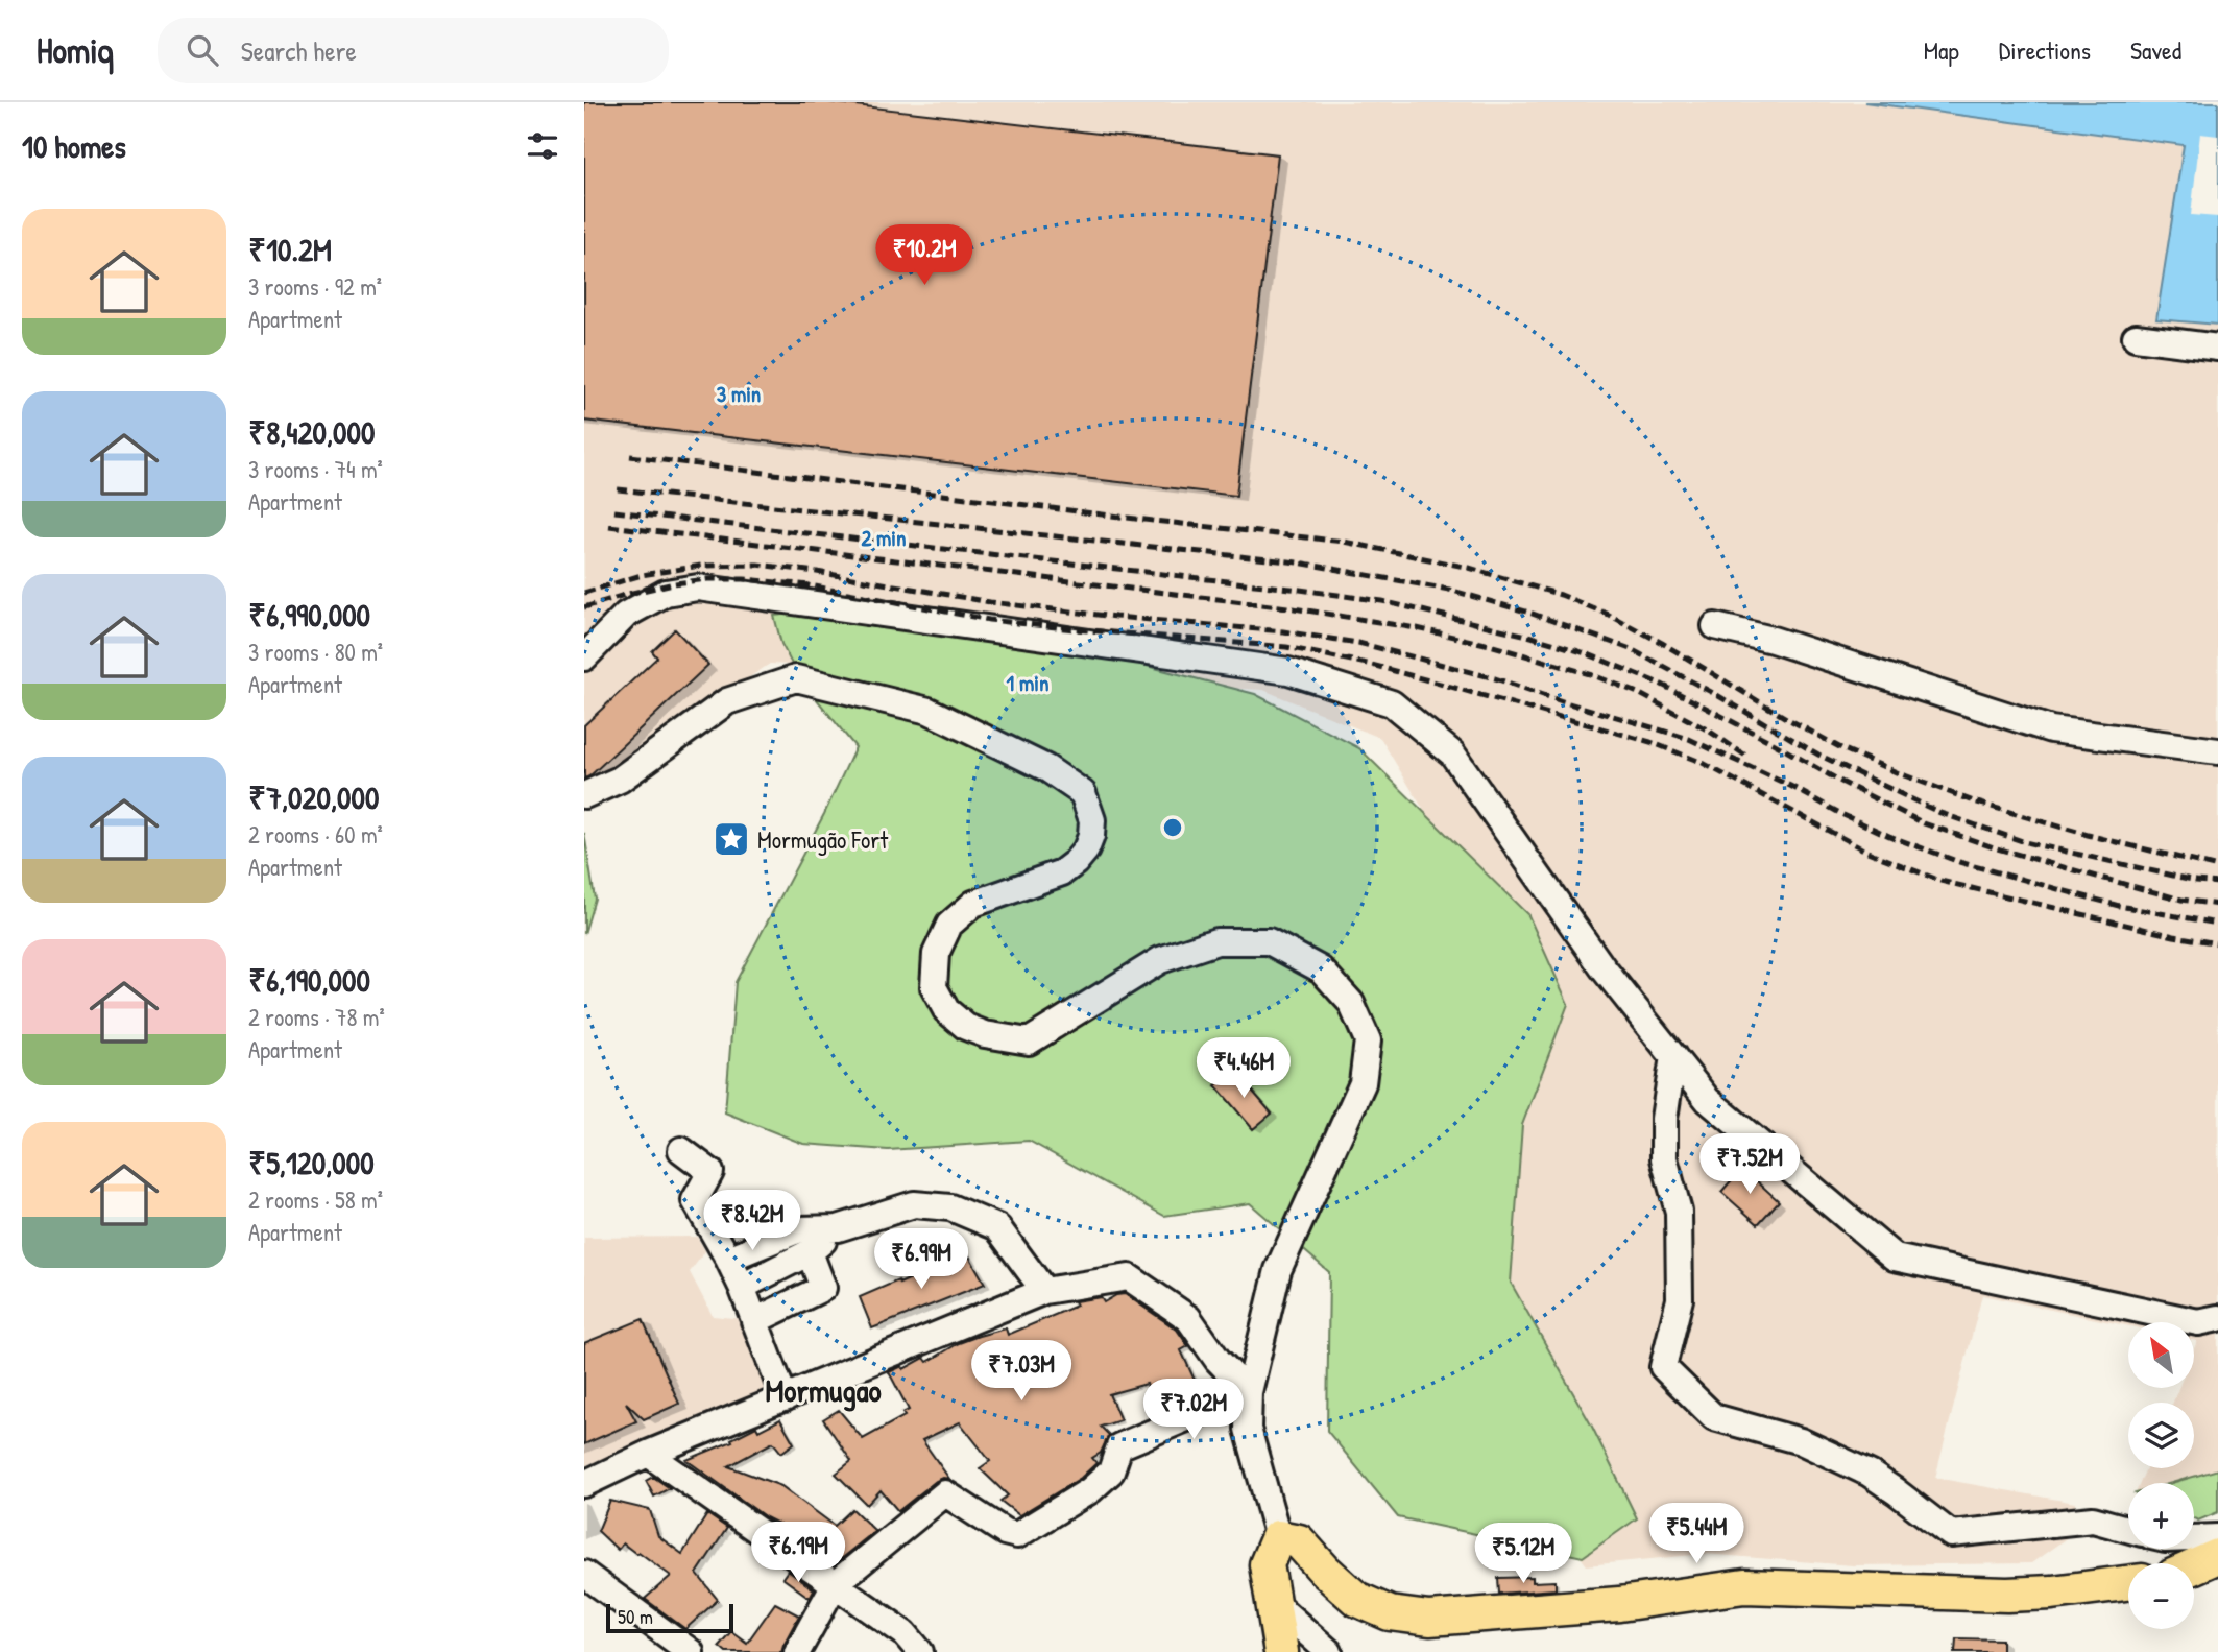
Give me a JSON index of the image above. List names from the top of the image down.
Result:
{
  "districts": ["Mormugao"],
  "places": {
    "place": ["Mormugão Fort"]
  },
  "scale_bar": "50 m",
  "north": "top left",
  "page": {
    "header": "Homiq",
    "search": "Search here",
    "nav": ["Map", "Directions", "Saved"],
    "heading": "10 homes",
    "list": [
      {
        "name": "₹10.2M",
        "note": "3 rooms · 92 m² · Apartment"
      },
      {
        "name": "₹8,420,000",
        "note": "3 rooms · 74 m² · Apartment"
      },
      {
        "name": "₹6,990,000",
        "note": "3 rooms · 80 m² · Apartment"
      },
      {
        "name": "₹7,020,000",
        "note": "2 rooms · 60 m² · Apartment"
      },
      {
        "name": "₹6,190,000",
        "note": "2 rooms · 78 m² · Apartment"
      },
      {
        "name": "₹5,120,000",
        "note": "2 rooms · 58 m² · Apartment"
      }
    ],
    "price": [
      "₹10.2M",
      "₹4.46M",
      "₹7.52M",
      "₹8.42M",
      "₹6.99M",
      "₹7.03M",
      "₹7.02M",
      "₹5.44M",
      "₹6.19M",
      "₹5.12M"
    ],
    "map_buttons": ["+", "−"],
    "scale": "50 m"
  },
  "rings": ["3 min", "2 min", "1 min"]
}
